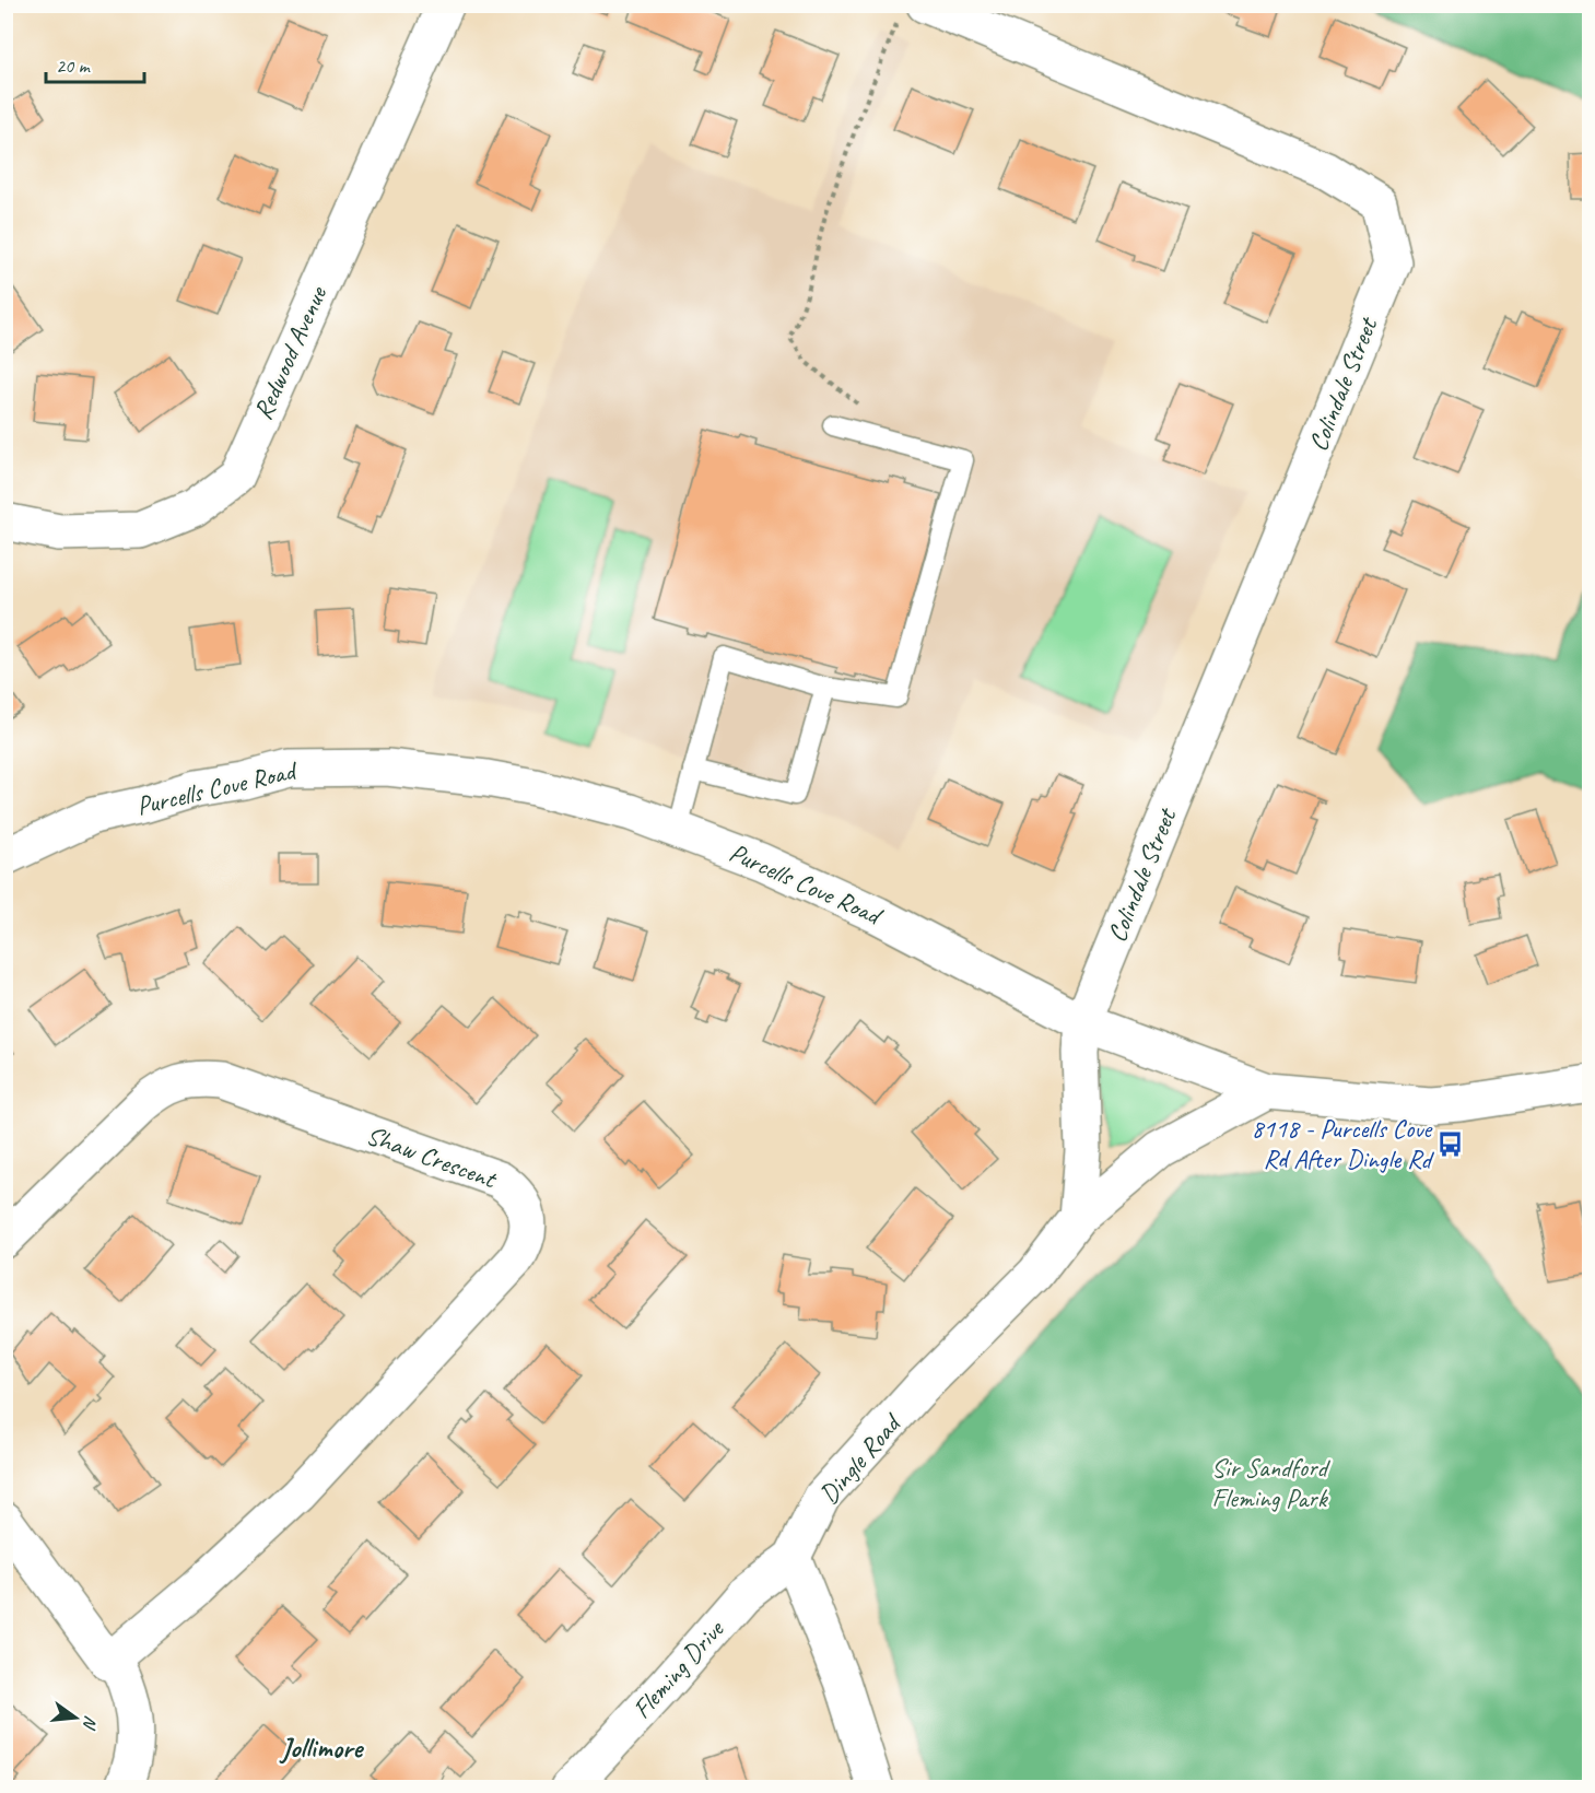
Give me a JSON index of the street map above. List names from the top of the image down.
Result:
{
  "streets": {
    "street": [
      "Redwood Avenue",
      "Colindale Street",
      "Purcells Cove Road",
      "Shaw Crescent",
      "Dingle Road",
      "Fleming Drive"
    ]
  },
  "crossings": [
    ["Colindale Street", "Purcells Cove Road"],
    ["Purcells Cove Road", "Dingle Road"],
    ["Dingle Road", "Fleming Drive"]
  ],
  "districts": ["Jollimore"],
  "parks": ["Sir Sandford Fleming Park"],
  "places": {
    "bus stop": ["8118 - Purcells Cove Rd After Dingle Rd"]
  },
  "scale_bar": "20 m",
  "north": "right"
}
